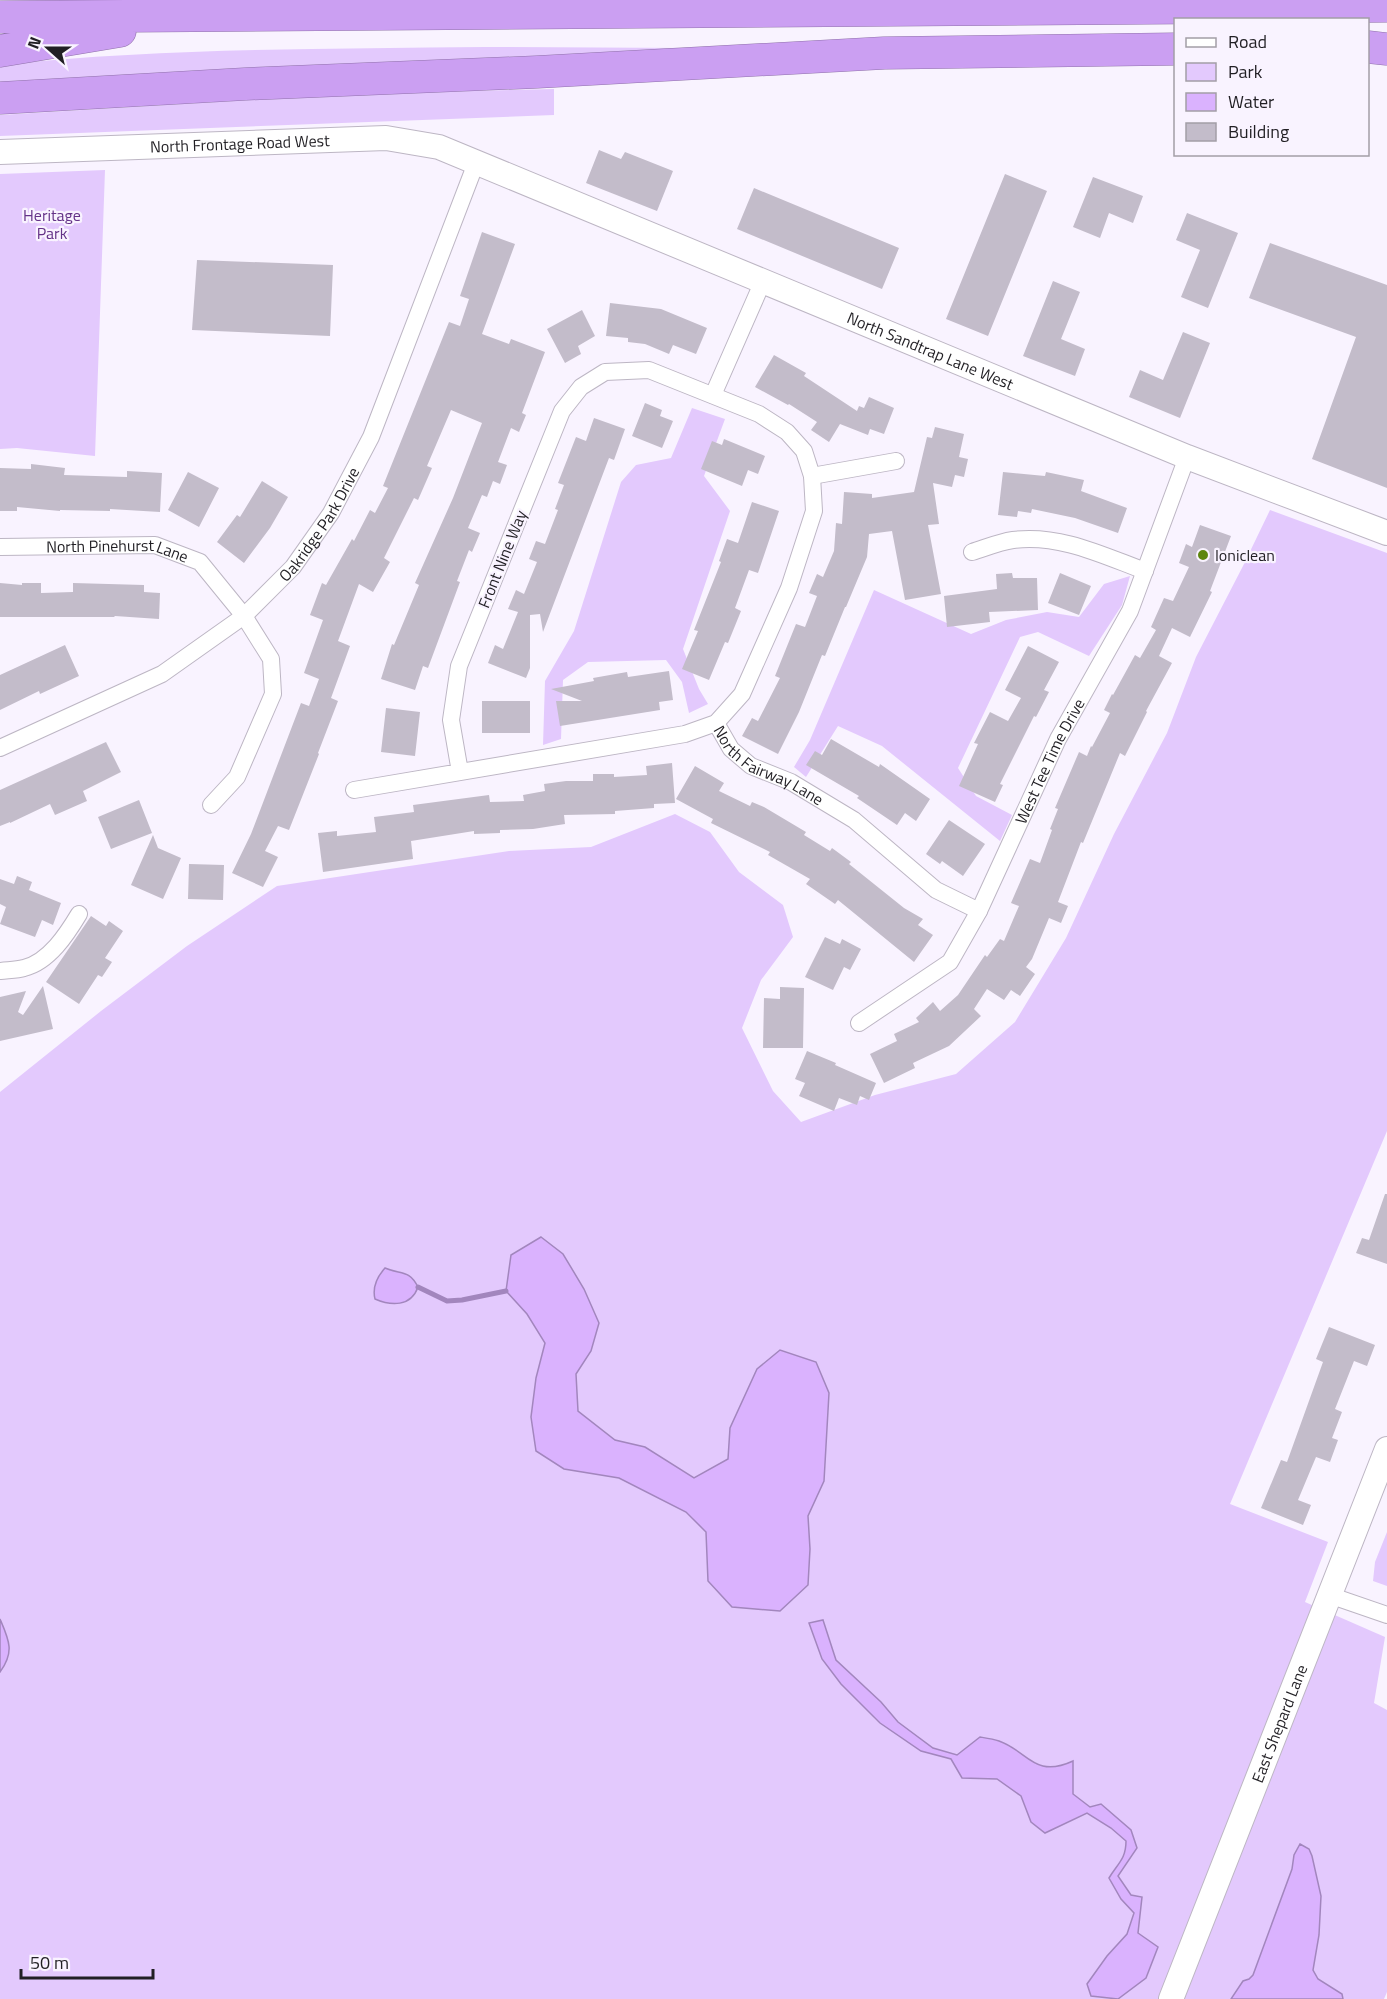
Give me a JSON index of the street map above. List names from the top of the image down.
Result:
{
  "streets": {
    "street": [
      "North Frontage Road West",
      "North Sandtrap Lane West",
      "Oakridge Park Drive",
      "North Pinehurst Lane",
      "Front Nine Way",
      "West Tee Time Drive",
      "North Fairway Lane",
      "East Shepard Lane"
    ]
  },
  "crossings": [
    ["North Frontage Road West", "North Sandtrap Lane West"],
    ["North Frontage Road West", "Oakridge Park Drive"],
    ["North Sandtrap Lane West", "Oakridge Park Drive"],
    ["North Sandtrap Lane West", "West Tee Time Drive"],
    ["Oakridge Park Drive", "North Pinehurst Lane"],
    ["Front Nine Way", "North Fairway Lane"],
    ["West Tee Time Drive", "North Fairway Lane"]
  ],
  "parks": ["Heritage Park"],
  "places": ["Ioniclean"],
  "legend": [
    "Road",
    "Park",
    "Water",
    "Building"
  ],
  "scale_bar": "50 m",
  "north": "left"
}
